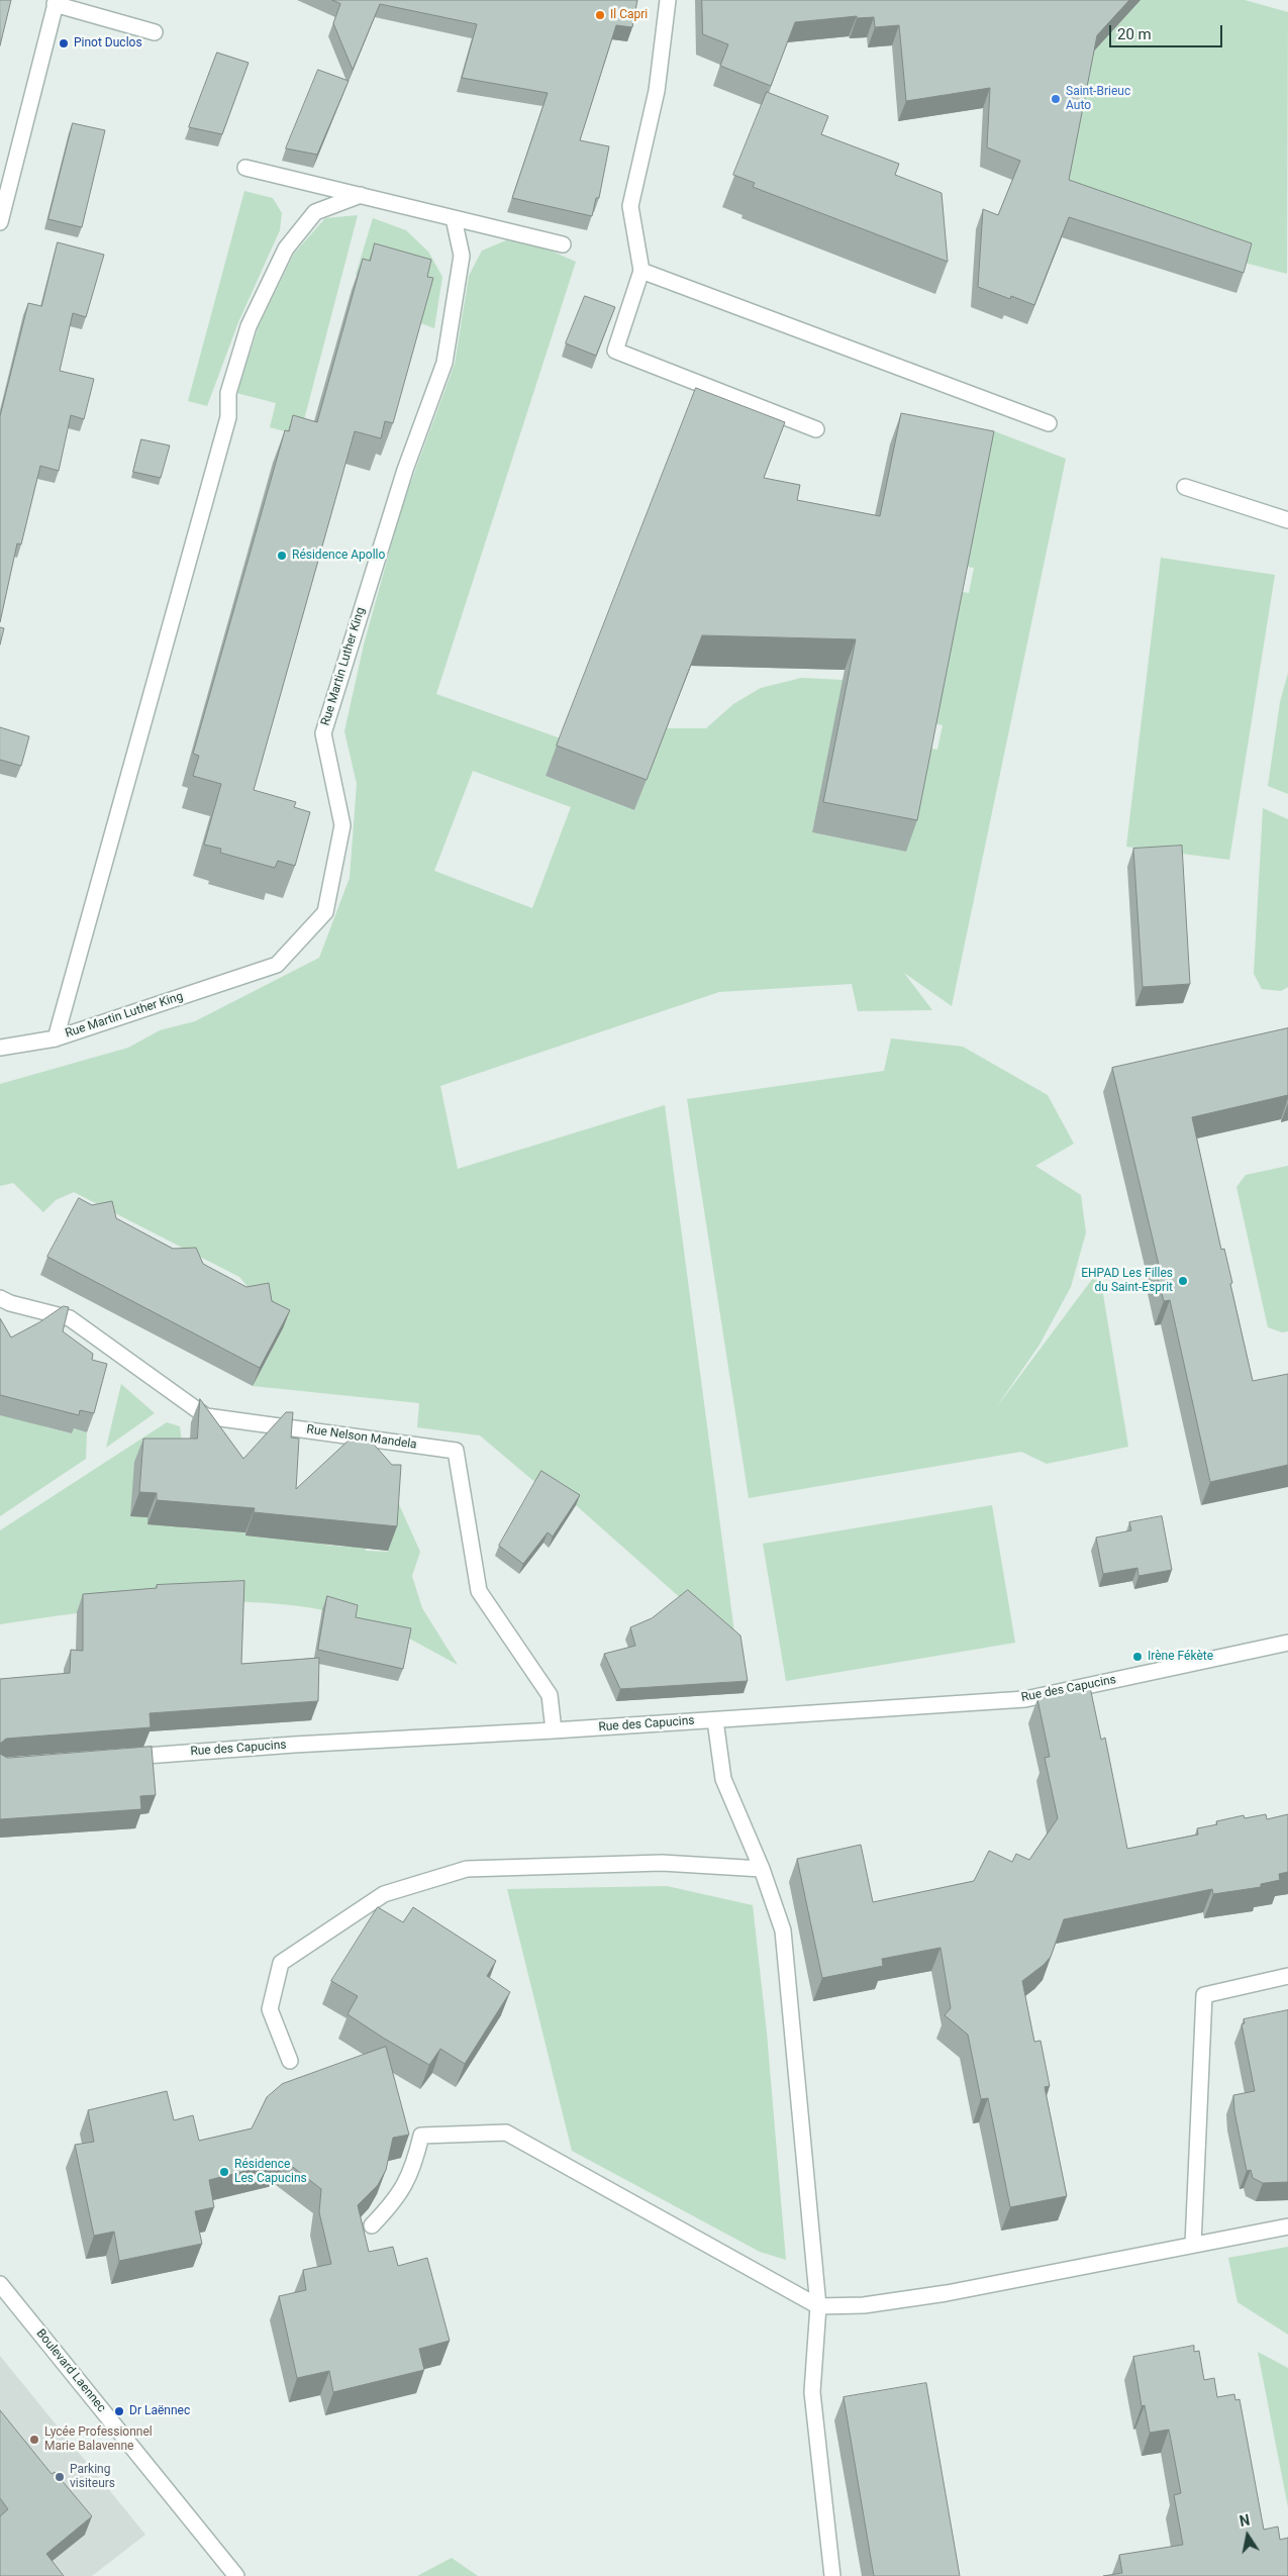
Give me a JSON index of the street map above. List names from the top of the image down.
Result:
{
  "streets": {
    "street": [
      "Rue Martin Luther King",
      "Rue Nelson Mandela",
      "Rue des Capucins",
      "Boulevard Laennec"
    ]
  },
  "crossings": [
    ["Rue Nelson Mandela", "Rue des Capucins"]
  ],
  "places": [
    "Il Capri",
    "Pinot Duclos",
    "Saint-Brieuc Auto",
    "Résidence Apollo",
    "EHPAD Les Filles du Saint-Esprit",
    "Irène Fékète",
    "Résidence Les Capucins",
    "Dr Laënnec",
    "Lycée Professionnel Marie Balavenne",
    "Parking visiteurs"
  ],
  "scale_bar": "20 m",
  "north": "top"
}
